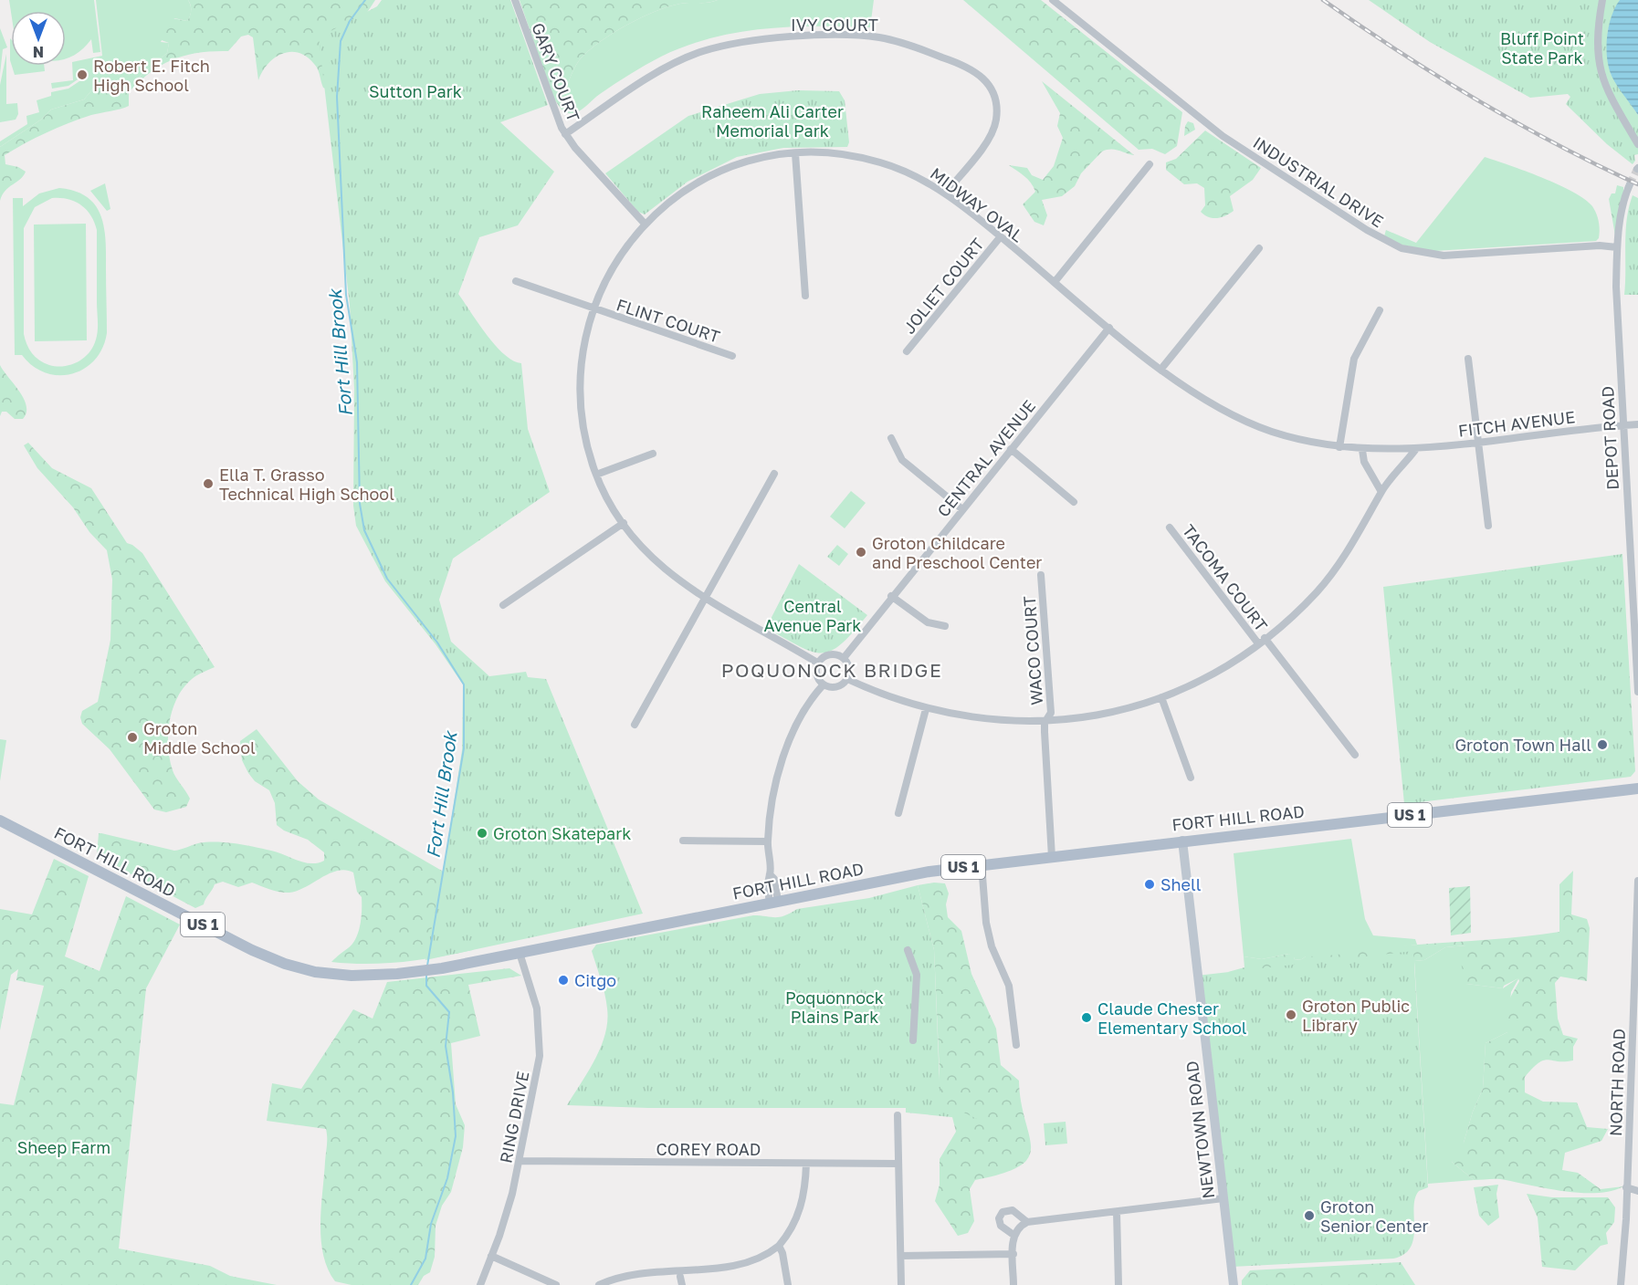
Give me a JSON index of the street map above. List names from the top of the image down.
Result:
{
  "streets": {
    "main road": ["US 1", "FORT HILL ROAD", "NEWTOWN ROAD"],
    "street": [
      "IVY COURT",
      "GARY COURT",
      "INDUSTRIAL DRIVE",
      "MIDWAY OVAL",
      "JOLIET COURT",
      "FLINT COURT",
      "FITCH AVENUE",
      "DEPOT ROAD",
      "CENTRAL AVENUE",
      "TACOMA COURT",
      "WACO COURT",
      "NORTH ROAD",
      "RING DRIVE",
      "COREY ROAD"
    ]
  },
  "crossings": [
    ["IVY COURT", "GARY COURT"],
    ["IVY COURT", "MIDWAY OVAL"],
    ["GARY COURT", "MIDWAY OVAL"],
    ["INDUSTRIAL DRIVE", "DEPOT ROAD"],
    ["MIDWAY OVAL", "JOLIET COURT"],
    ["MIDWAY OVAL", "FLINT COURT"],
    ["MIDWAY OVAL", "FITCH AVENUE"],
    ["MIDWAY OVAL", "CENTRAL AVENUE"],
    ["FITCH AVENUE", "DEPOT ROAD"],
    ["WACO COURT", "FORT HILL ROAD"],
    ["FORT HILL ROAD", "RING DRIVE"],
    ["FORT HILL ROAD", "NEWTOWN ROAD"],
    ["RING DRIVE", "COREY ROAD"]
  ],
  "districts": ["POQUONOCK BRIDGE"],
  "water": ["Fort Hill Brook"],
  "parks": [
    "Bluff Point State Park",
    "Sutton Park",
    "Raheem Ali Carter Memorial Park",
    "Central Avenue Park",
    "Poquonnock Plains Park",
    "Sheep Farm"
  ],
  "places": [
    "Robert E. Fitch High School",
    "Ella T. Grasso Technical High School",
    "Groton Childcare and Preschool Center",
    "Groton Middle School",
    "Groton Town Hall",
    "Groton Skatepark",
    "Shell",
    "Citgo",
    "Groton Public Library",
    "Claude Chester Elementary School",
    "Groton Senior Center"
  ],
  "north": "bottom"
}
